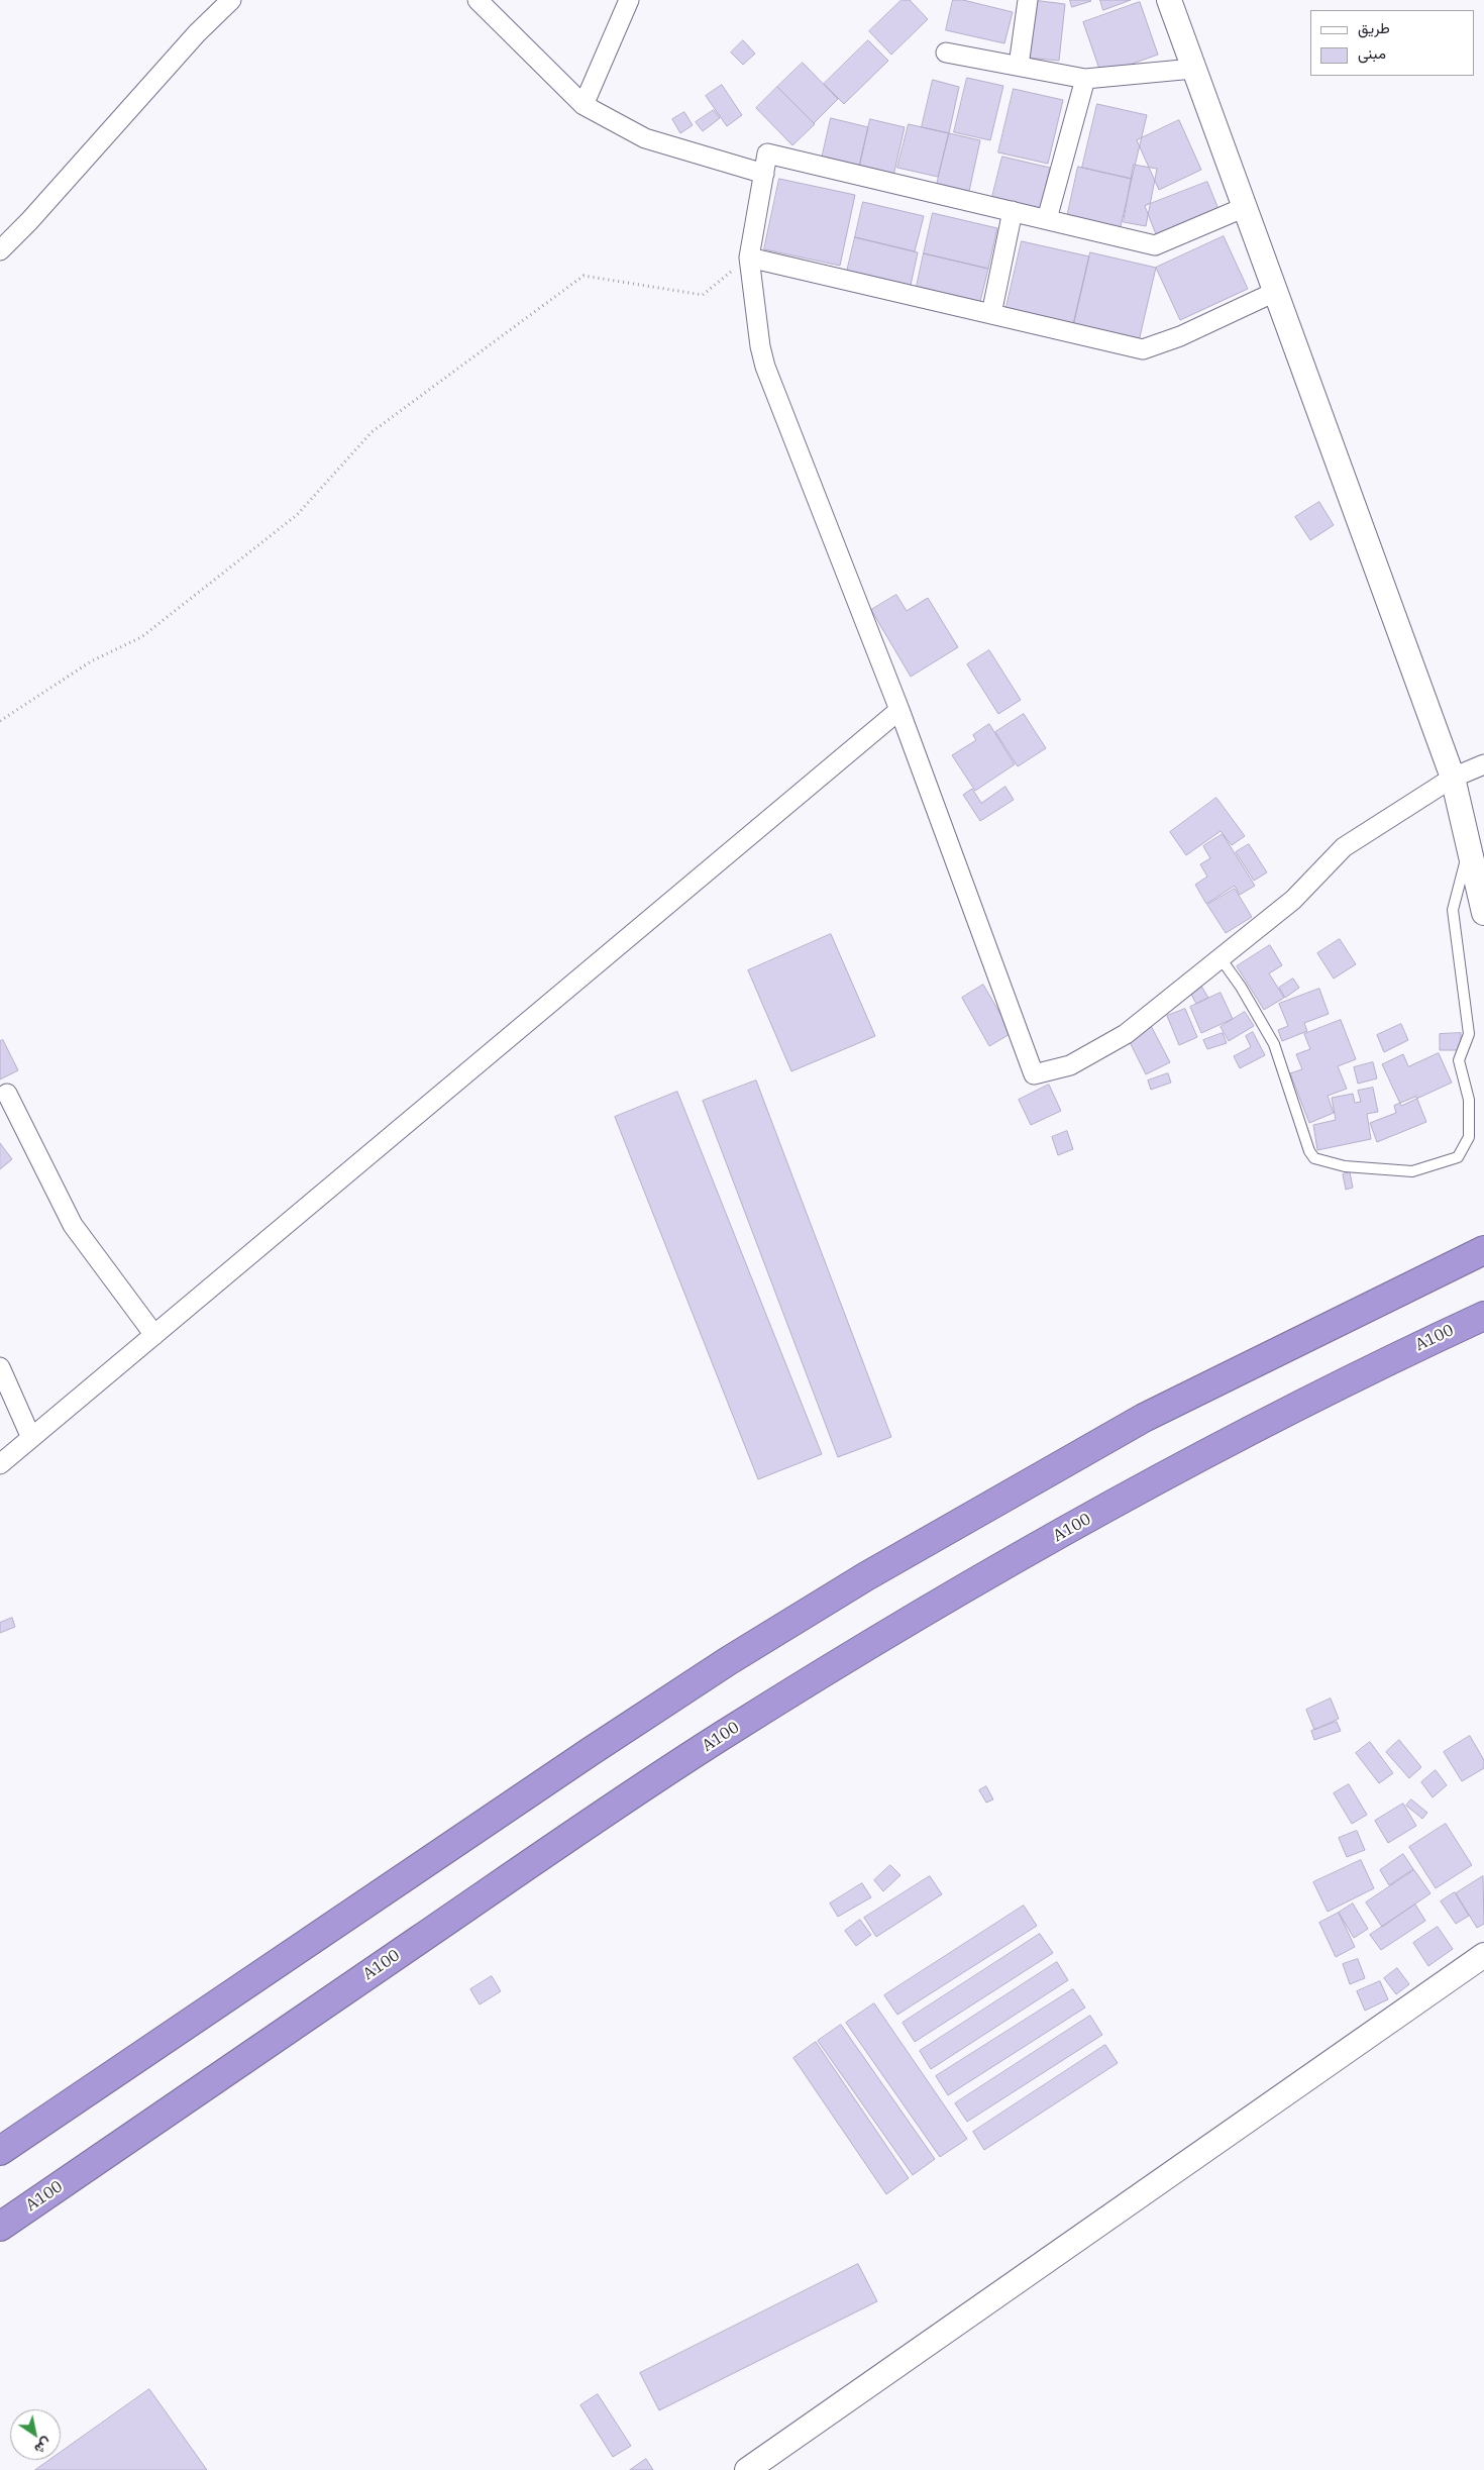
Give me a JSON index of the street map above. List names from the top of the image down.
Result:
{
  "streets": {
    "highway": ["A100"]
  },
  "legend": ["طريق", "مبنى"],
  "north": "bottom right"
}
